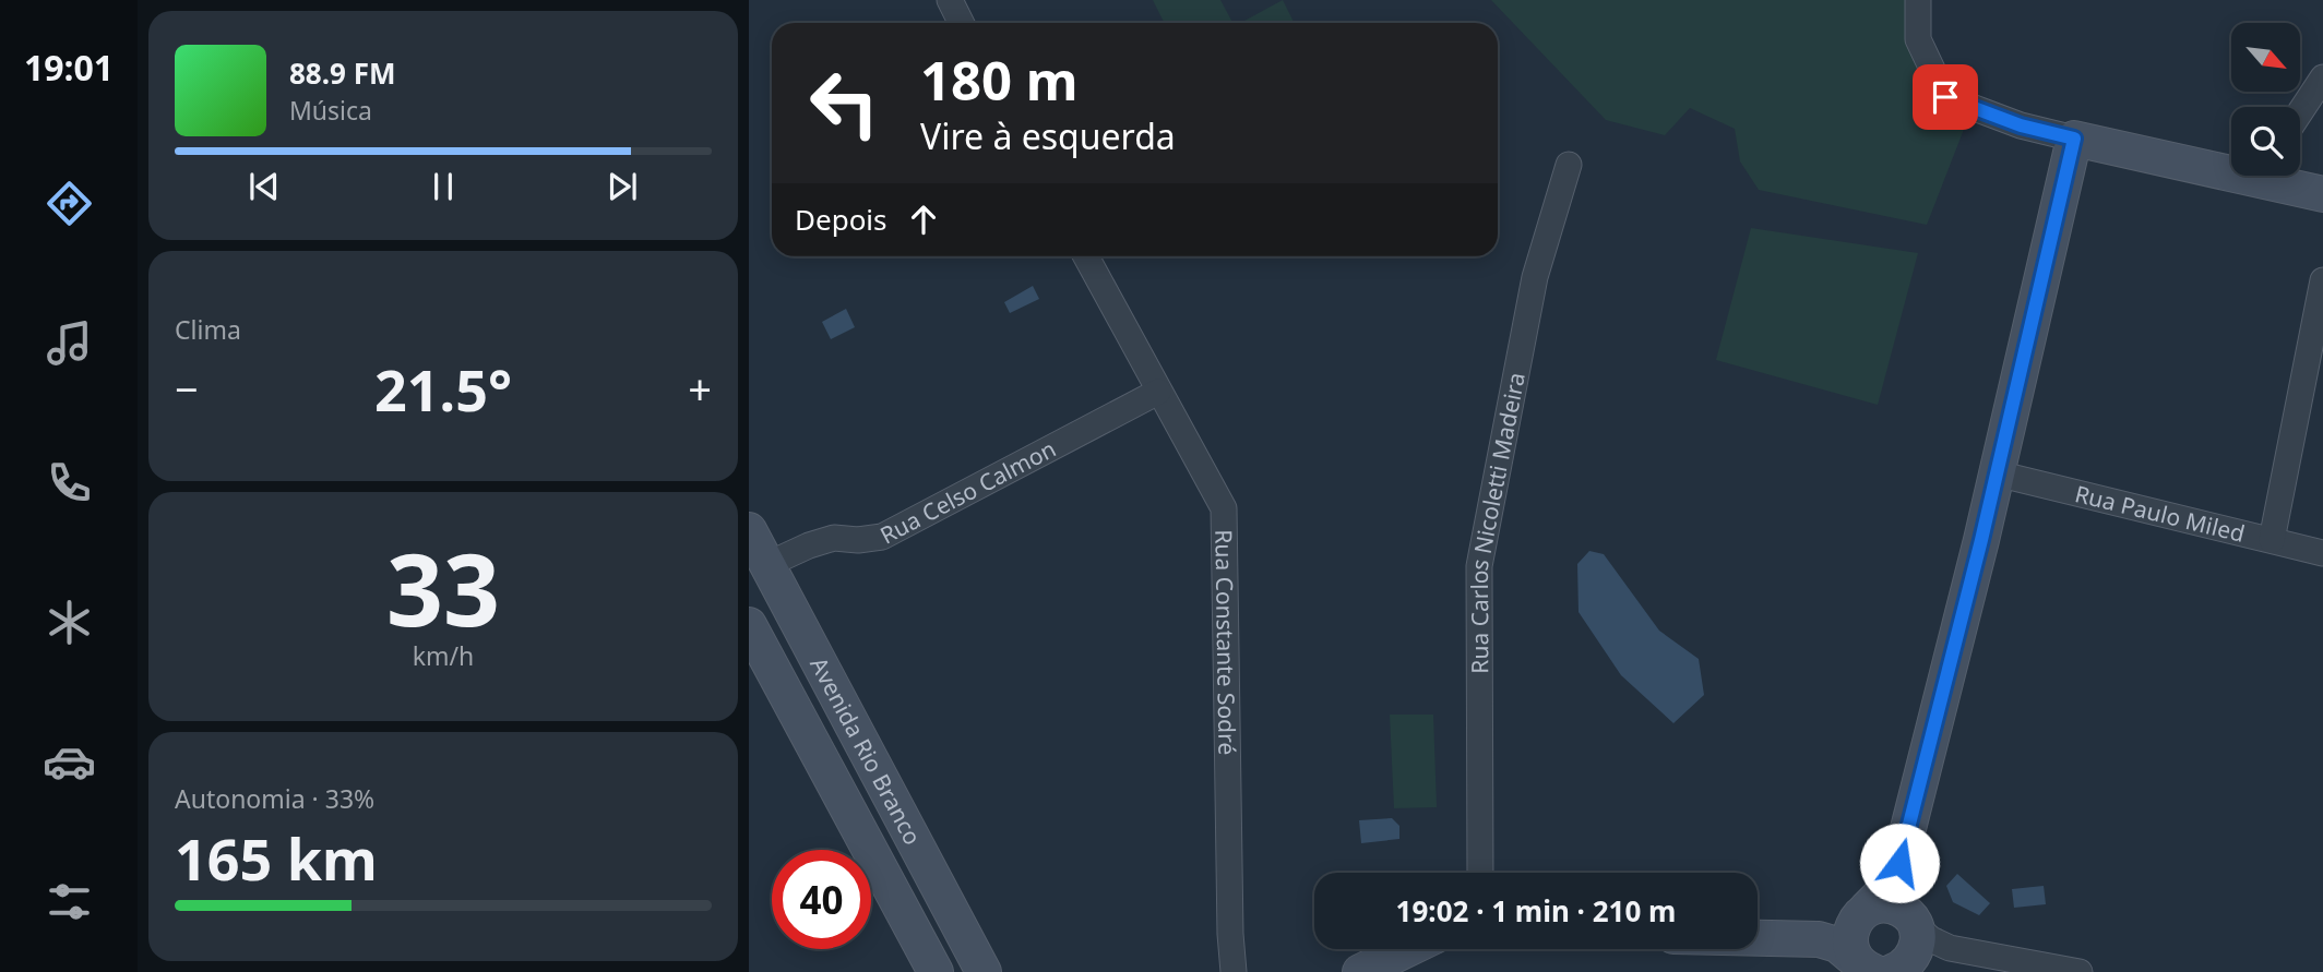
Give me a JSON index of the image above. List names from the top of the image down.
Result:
{
  "streets": {
    "street": [
      "Rua Celso Calmon",
      "Rua Paulo Miled",
      "Rua Carlos Nicoletti Madeira",
      "Rua Constante Sodré",
      "Avenida Rio Branco"
    ]
  },
  "crossings": [
    ["Rua Celso Calmon", "Rua Constante Sodré"],
    ["Rua Celso Calmon", "Avenida Rio Branco"]
  ],
  "north": "bottom right",
  "page": {
    "tabs": "19:01",
    "turn": ["180 m", "Vire à esquerda"],
    "song": ["88.9 FM", "Música"],
    "then": "Depois",
    "tile": [
      "Clima",
      ["33", "km/h"],
      ["Autonomia · 33%", "165 km"]
    ],
    "heat": ["−", "21.5°", "+"],
    "limit": "40",
    "trip": "19:02 · 1 min · 210 m"
  }
}
